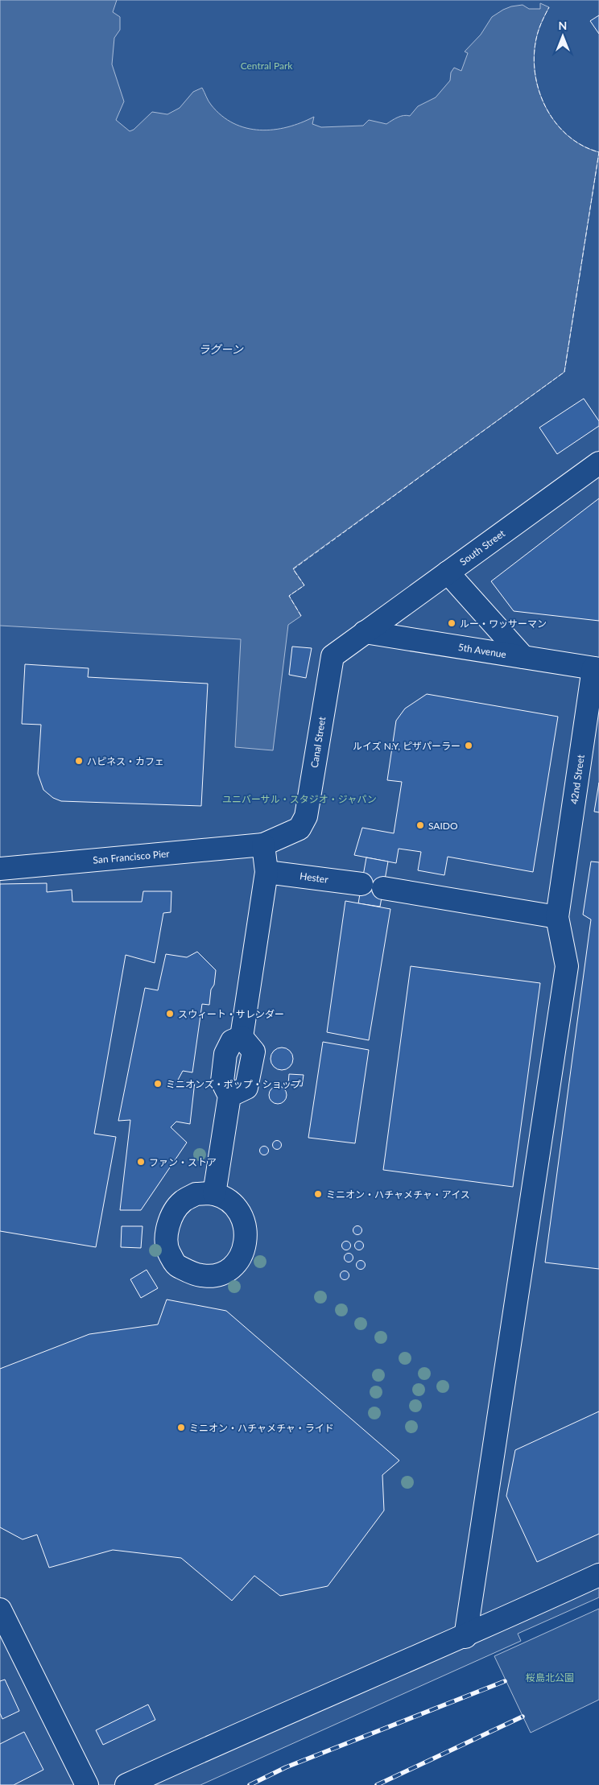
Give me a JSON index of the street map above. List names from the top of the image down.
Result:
{
  "streets": {
    "street": [
      "South Street",
      "5th Avenue",
      "Canal Street",
      "42nd Street",
      "San Francisco Pier",
      "Hester"
    ]
  },
  "crossings": [
    ["South Street", "5th Avenue"],
    ["South Street", "Canal Street"],
    ["5th Avenue", "Canal Street"],
    ["5th Avenue", "42nd Street"],
    ["Canal Street", "San Francisco Pier"]
  ],
  "water": ["ラグーン"],
  "parks": ["Central Park", "ユニバーサル・スタジオ・ジャパン", "桜島北公園"],
  "places": [
    "ルー・ワッサーマン",
    "ルイズ N.Y, ピザパーラー",
    "ハピネス・カフェ",
    "SAIDO",
    "スウィート・サレンダー",
    "ミニオンズ・ポップ・ショップ",
    "ファン・ストア",
    "ミニオン・ハチャメチャ・アイス",
    "ミニオン・ハチャメチャ・ライド"
  ],
  "north": "top"
}
